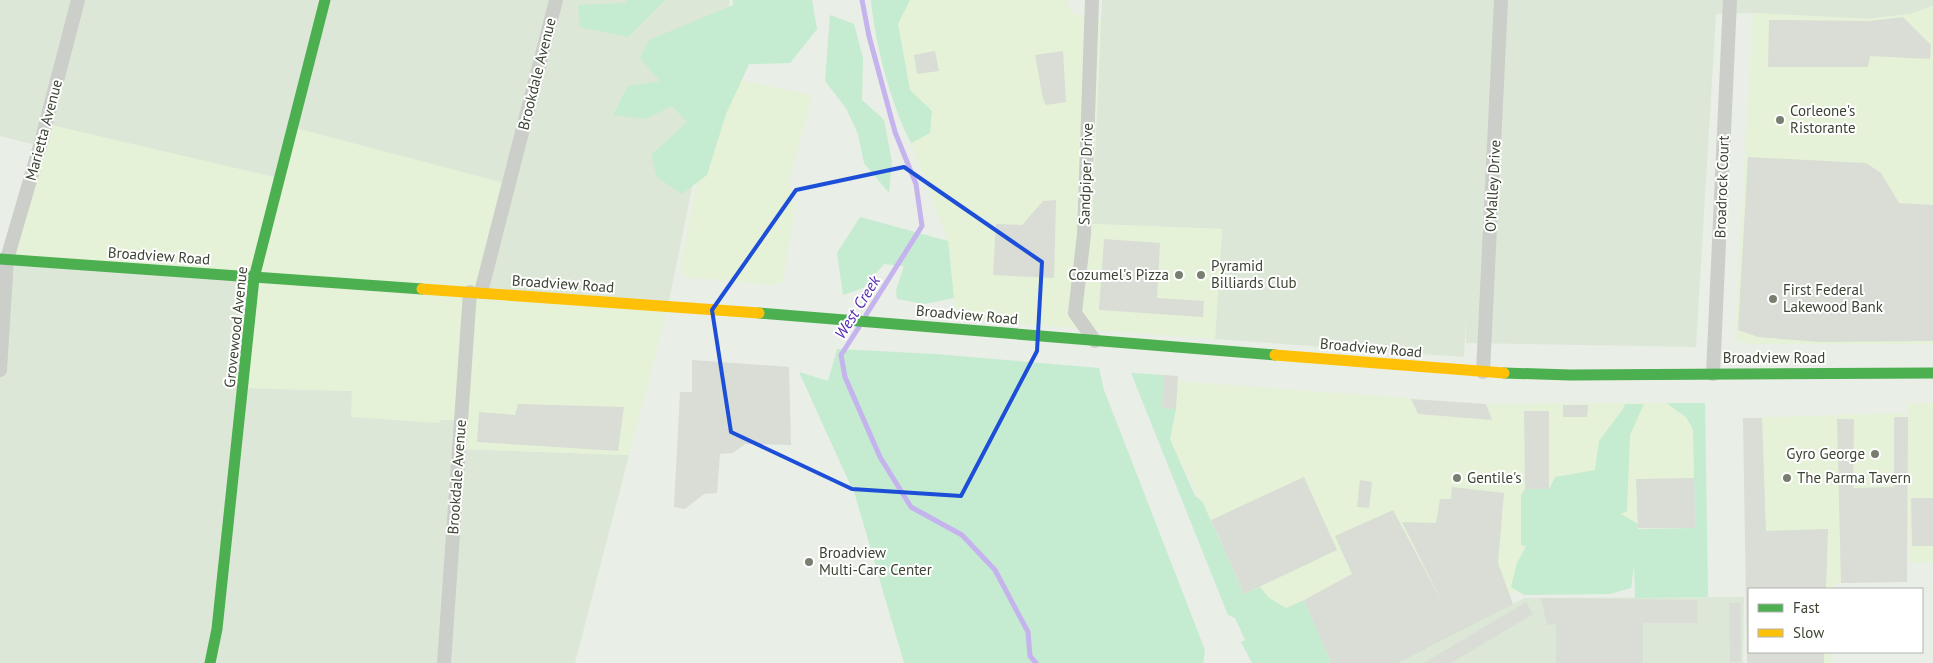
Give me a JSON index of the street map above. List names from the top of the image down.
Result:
{
  "streets": {
    "main road": ["Broadview Road", "Grovewood Avenue"],
    "street": [
      "Brookdale Avenue",
      "Marietta Avenue",
      "Sandpiper Drive",
      "O'Malley Drive",
      "Broadrock Court"
    ]
  },
  "crossings": [
    ["Brookdale Avenue", "Broadview Road"],
    ["Marietta Avenue", "Broadview Road"],
    ["Sandpiper Drive", "Broadview Road"],
    ["O'Malley Drive", "Broadview Road"],
    ["Broadrock Court", "Broadview Road"],
    ["Broadview Road", "Grovewood Avenue"]
  ],
  "water": ["West Creek"],
  "places": [
    "Corleone's Ristorante",
    "Cozumel's Pizza",
    "Pyramid Billiards Club",
    "First Federal Lakewood Bank",
    "Gyro George",
    "Gentile's",
    "The Parma Tavern",
    "Broadview Multi-Care Center"
  ],
  "legend": ["Fast", "Slow"]
}
